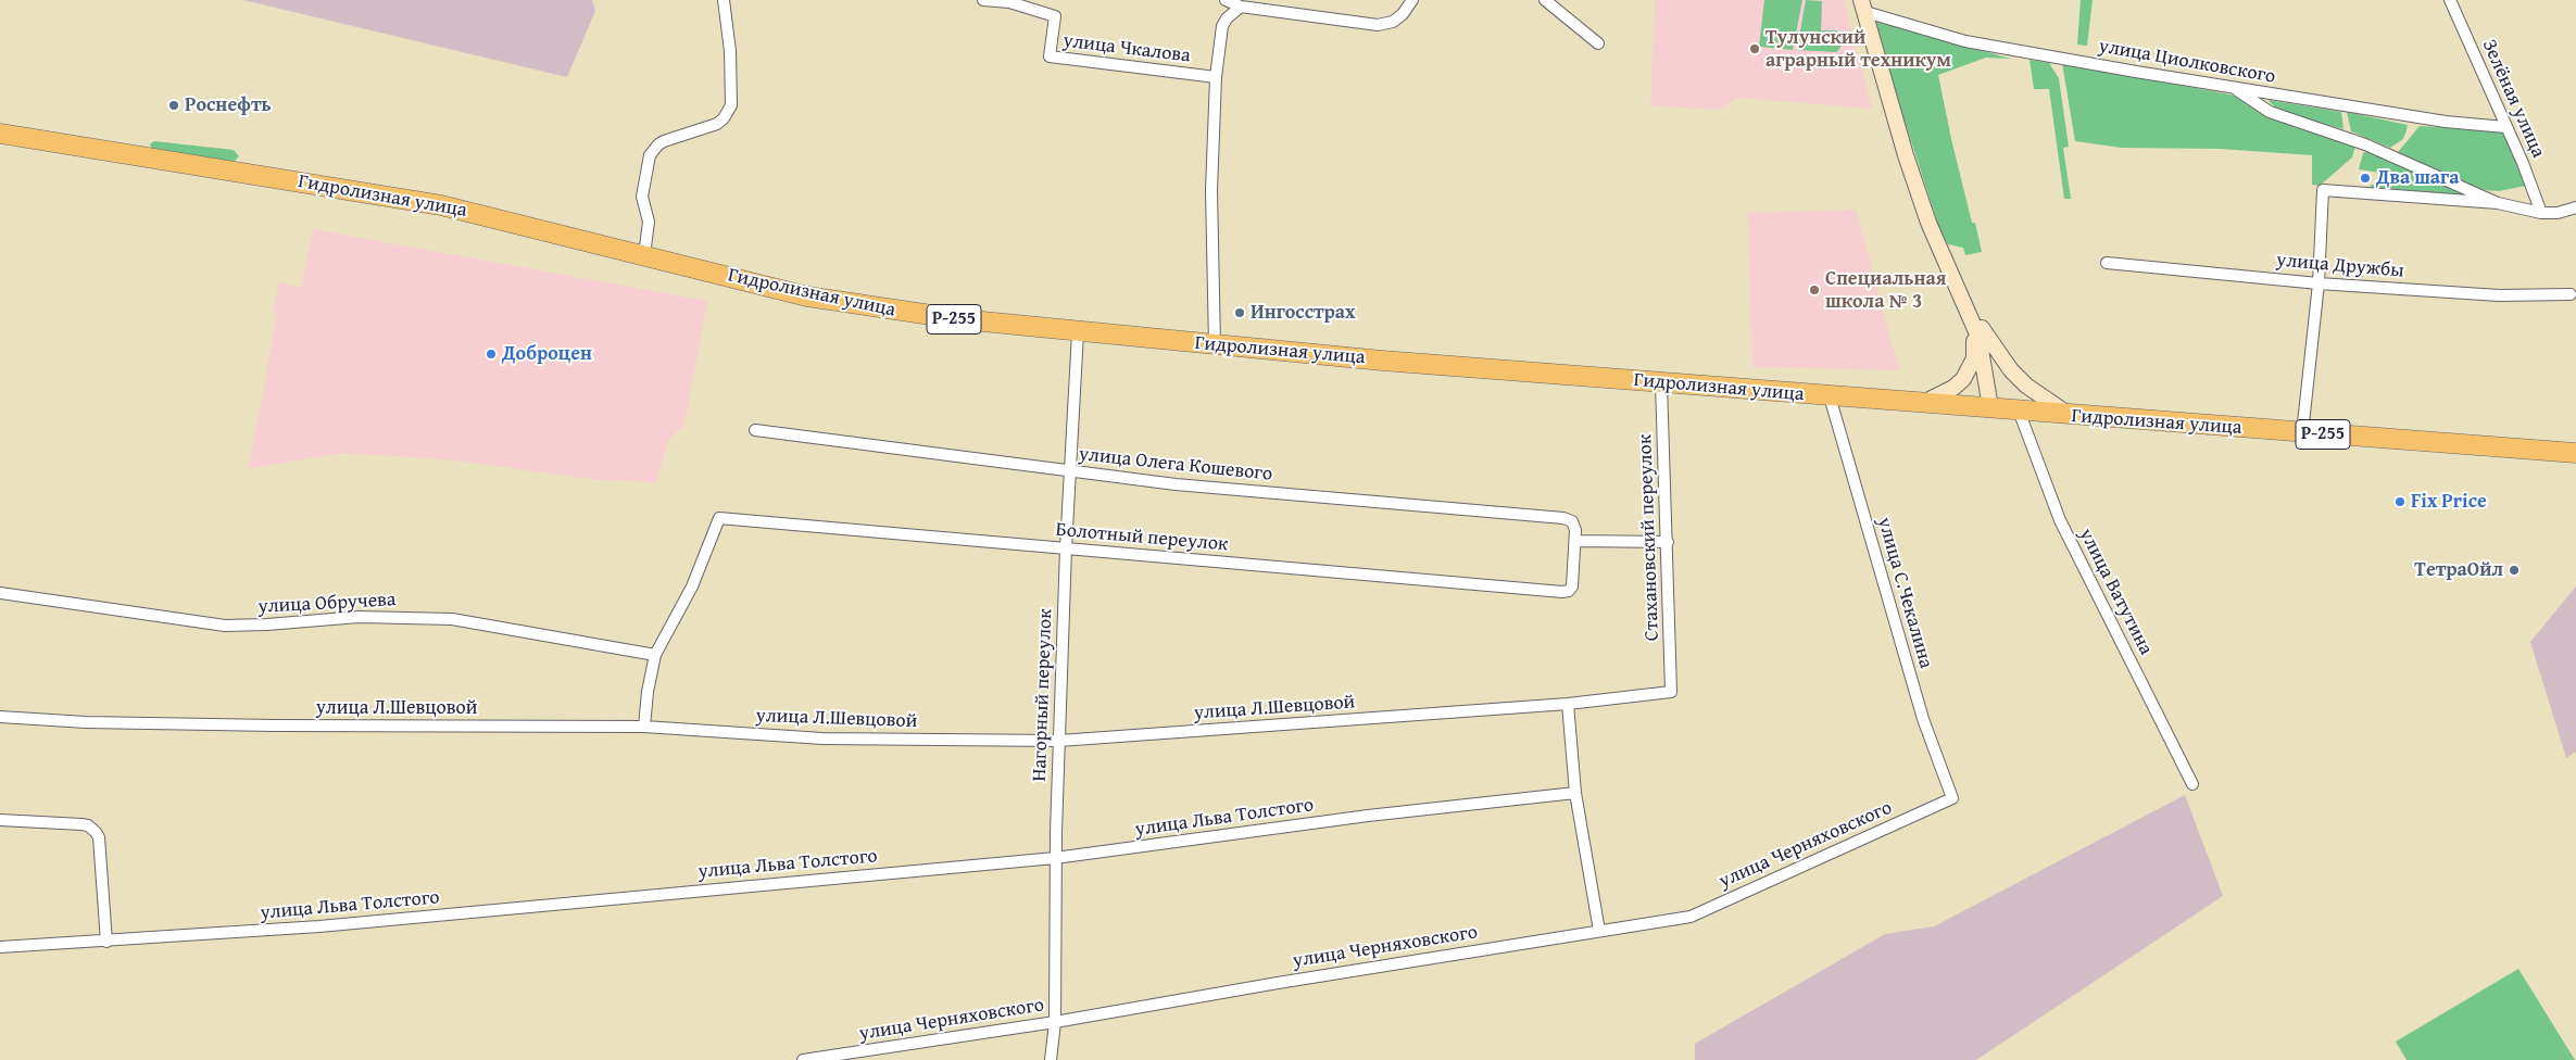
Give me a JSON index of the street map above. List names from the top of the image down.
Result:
{
  "streets": {
    "highway": ["Гидролизная улица", "Р-255"],
    "street": [
      "улица Чкалова",
      "улица Циолковского",
      "Зелёная улица",
      "улица Дружбы",
      "улица Олега Кошевого",
      "Болотный переулок",
      "Стахановский переулок",
      "улица Ватутина",
      "улица С.Чекалина",
      "улица Обручева",
      "Нагорный переулок",
      "улица Л.Шевцовой",
      "улица Льва Толстого",
      "улица Черняховского"
    ]
  },
  "crossings": [
    ["улица Чкалова", "Гидролизная улица"],
    ["улица Циолковского", "Зелёная улица"],
    ["Гидролизная улица", "Стахановский переулок"],
    ["Гидролизная улица", "улица Ватутина"],
    ["Гидролизная улица", "улица С.Чекалина"],
    ["Гидролизная улица", "Нагорный переулок"],
    ["улица Олега Кошевого", "Болотный переулок"],
    ["улица Олега Кошевого", "Нагорный переулок"],
    ["Болотный переулок", "улица Обручева"],
    ["Болотный переулок", "Нагорный переулок"],
    ["Стахановский переулок", "улица Л.Шевцовой"],
    ["улица С.Чекалина", "улица Черняховского"],
    ["Нагорный переулок", "улица Л.Шевцовой"],
    ["Нагорный переулок", "улица Льва Толстого"],
    ["Нагорный переулок", "улица Черняховского"]
  ],
  "places": [
    "Тулунский аграрный техникум",
    "Роснефть",
    "Два шага",
    "Специальная школа № 3",
    "Ингосстрах",
    "Доброцен",
    "Fix Price",
    "ТетраОйл"
  ]
}
